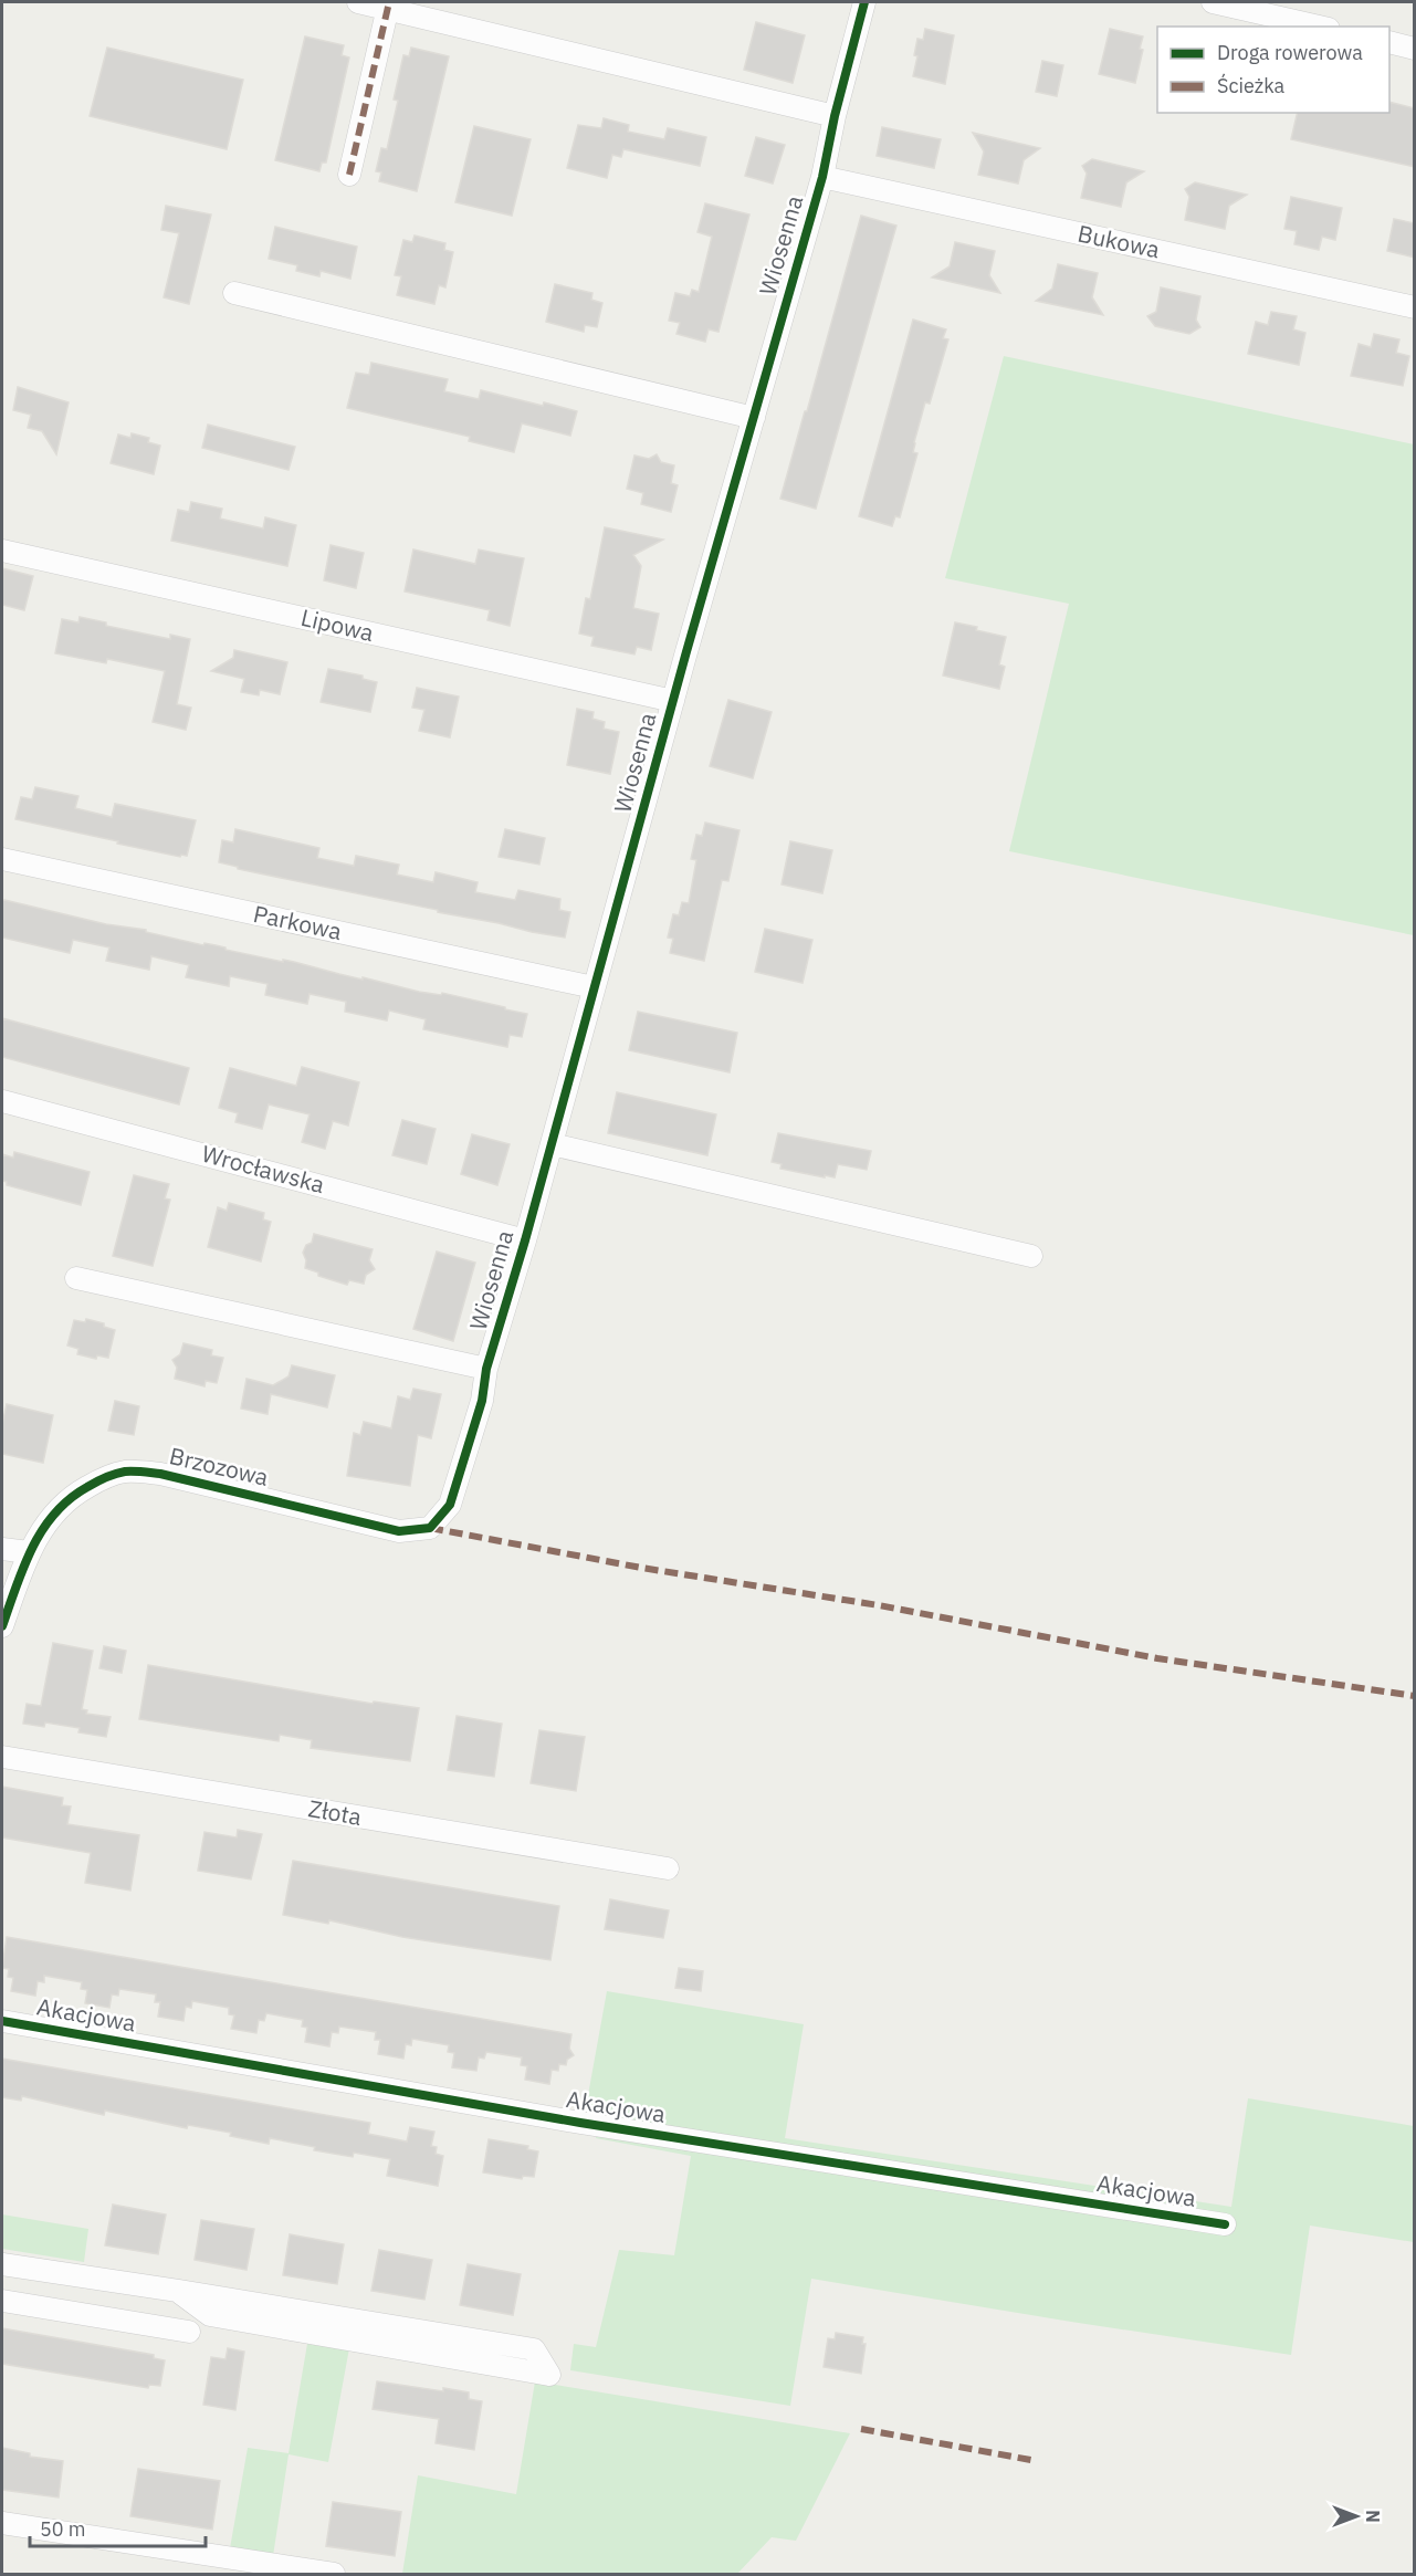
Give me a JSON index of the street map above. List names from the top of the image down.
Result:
{
  "streets": {
    "street": [
      "Bukowa",
      "Wiosenna",
      "Lipowa",
      "Parkowa",
      "Wrocławska",
      "Brzozowa",
      "Złota",
      "Akacjowa"
    ]
  },
  "crossings": [
    ["Bukowa", "Wiosenna"],
    ["Wiosenna", "Lipowa"],
    ["Wiosenna", "Parkowa"],
    ["Wiosenna", "Wrocławska"],
    ["Wiosenna", "Brzozowa"]
  ],
  "legend": ["Droga rowerowa", "Ścieżka"],
  "scale_bar": "50 m",
  "north": "right"
}
